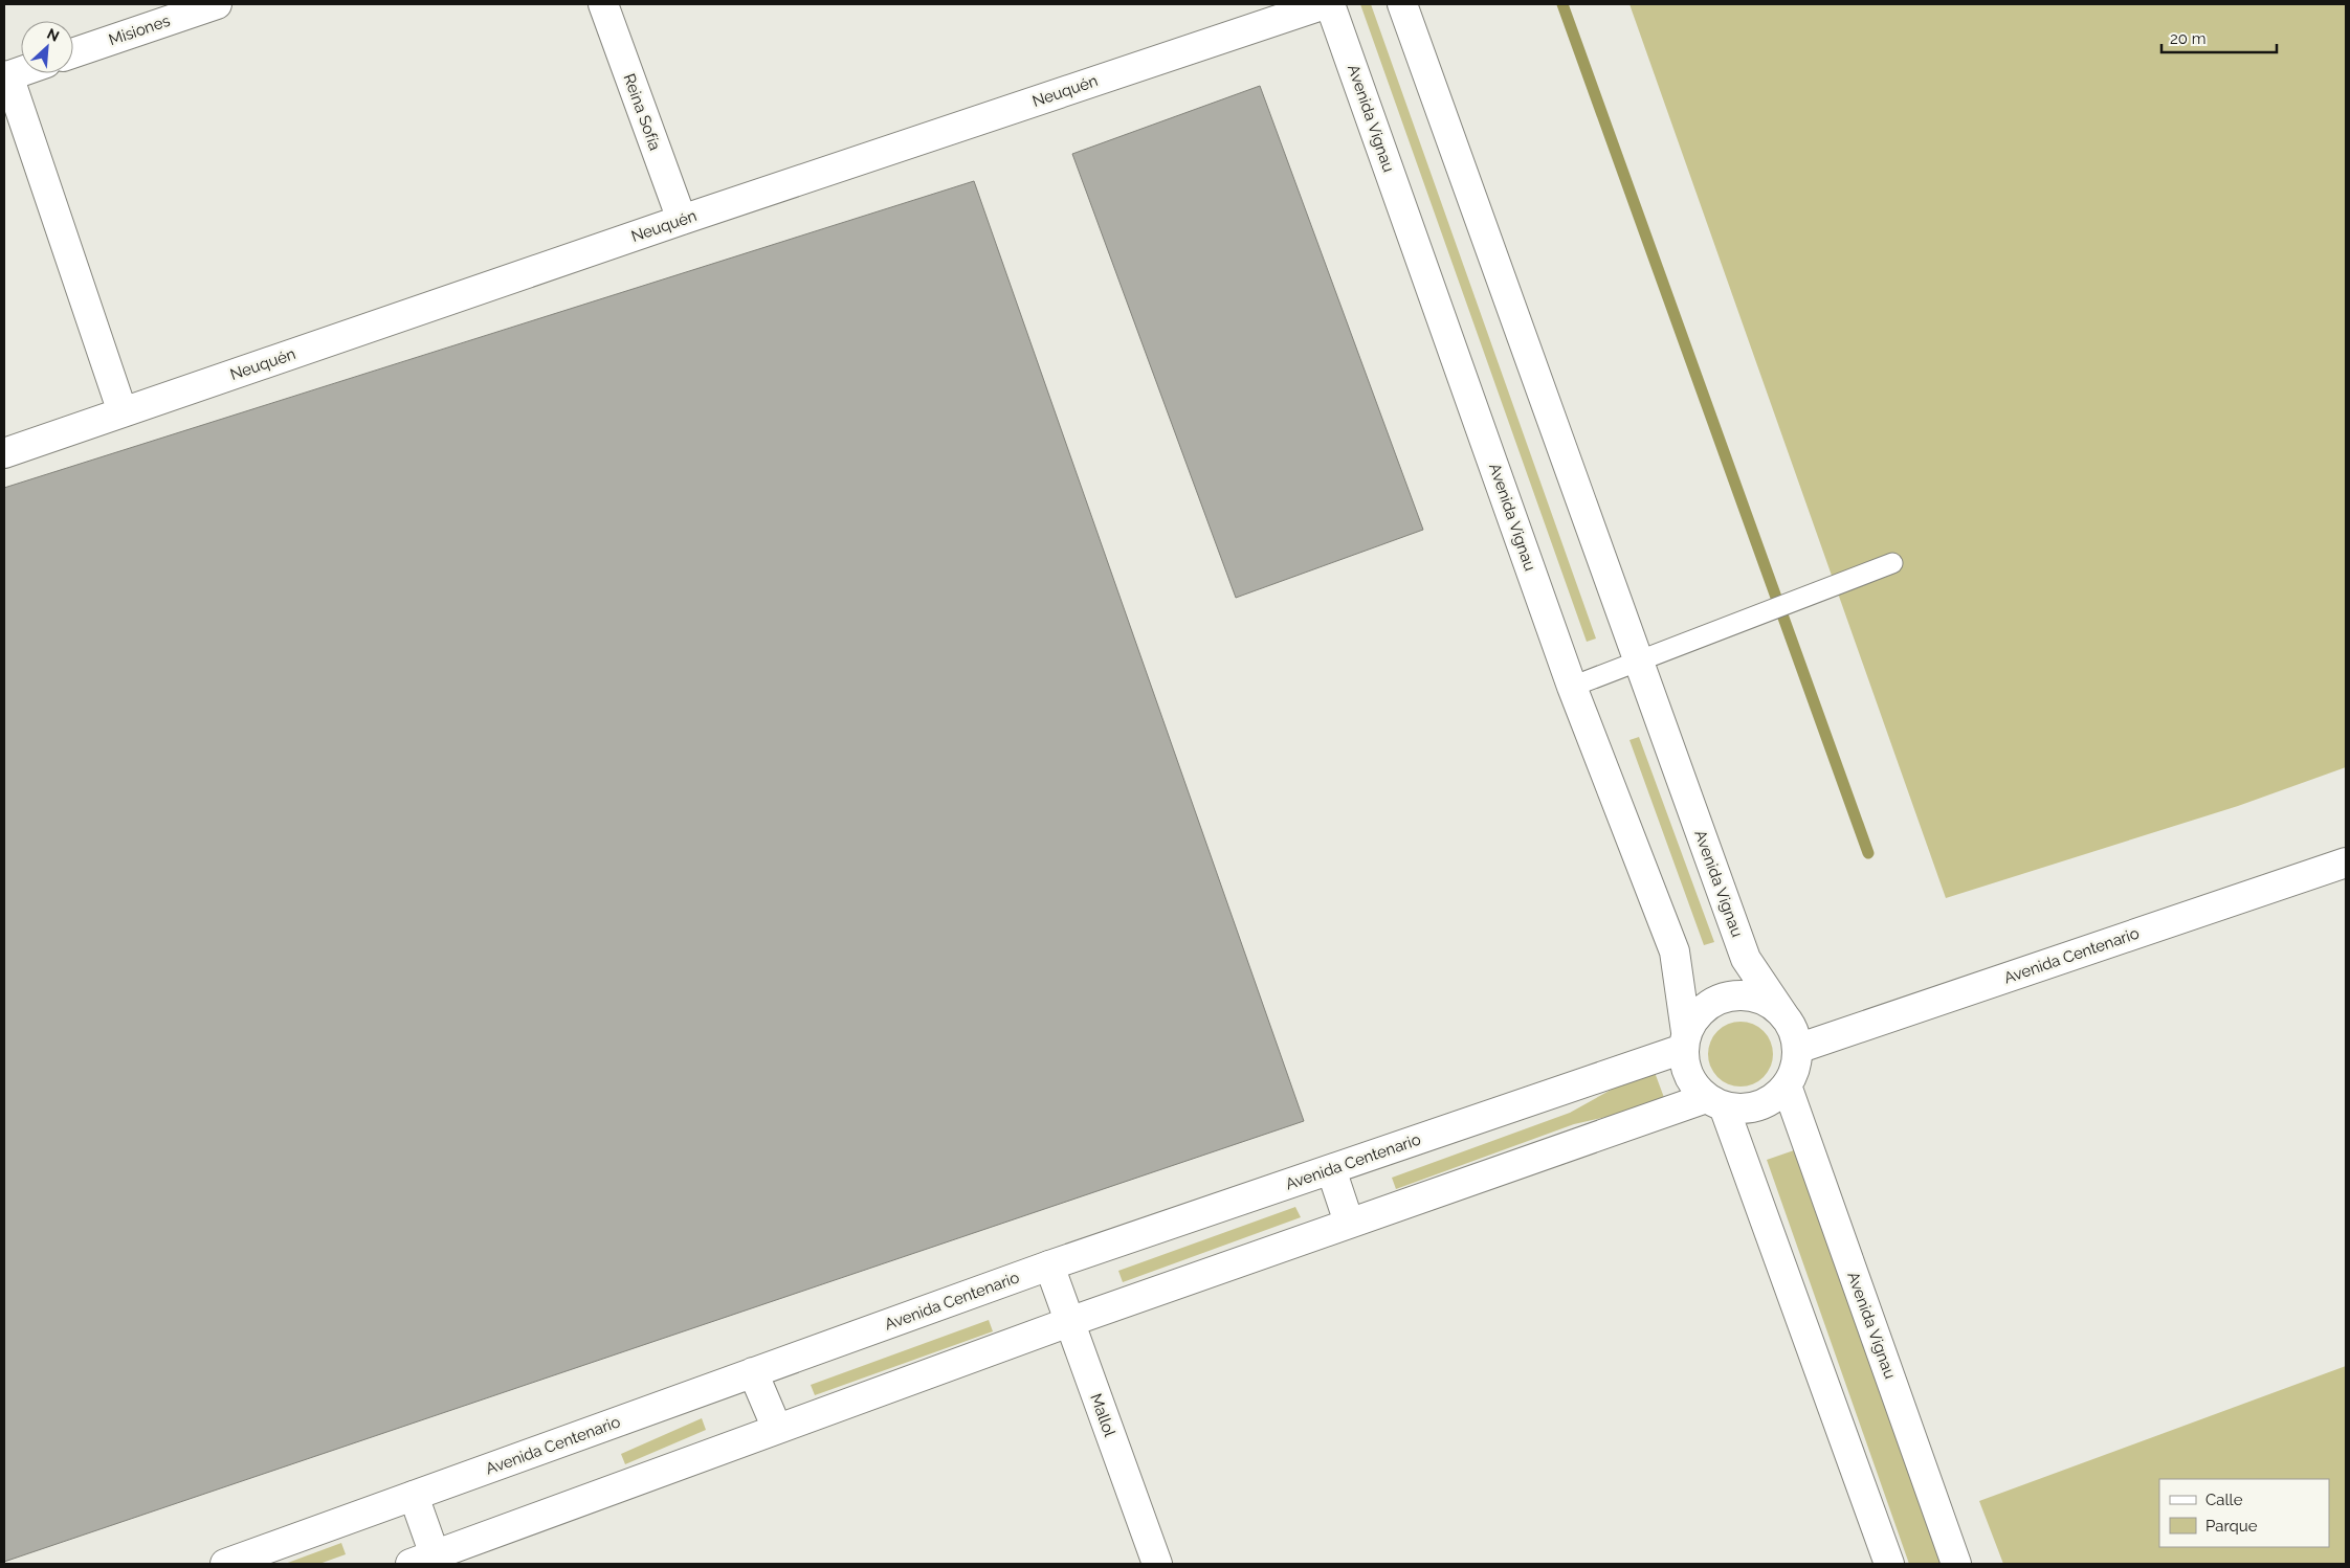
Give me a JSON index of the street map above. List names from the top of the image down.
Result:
{
  "streets": {
    "street": [
      "Misiones",
      "Neuquén",
      "Reina Sofía",
      "Avenida Vignau",
      "Avenida Centenario",
      "Mallol"
    ]
  },
  "crossings": [
    ["Neuquén", "Reina Sofía"],
    ["Avenida Vignau", "Avenida Centenario"],
    ["Avenida Centenario", "Mallol"]
  ],
  "legend": ["Calle", "Parque"],
  "scale_bar": "20 m",
  "north": "top right"
}
